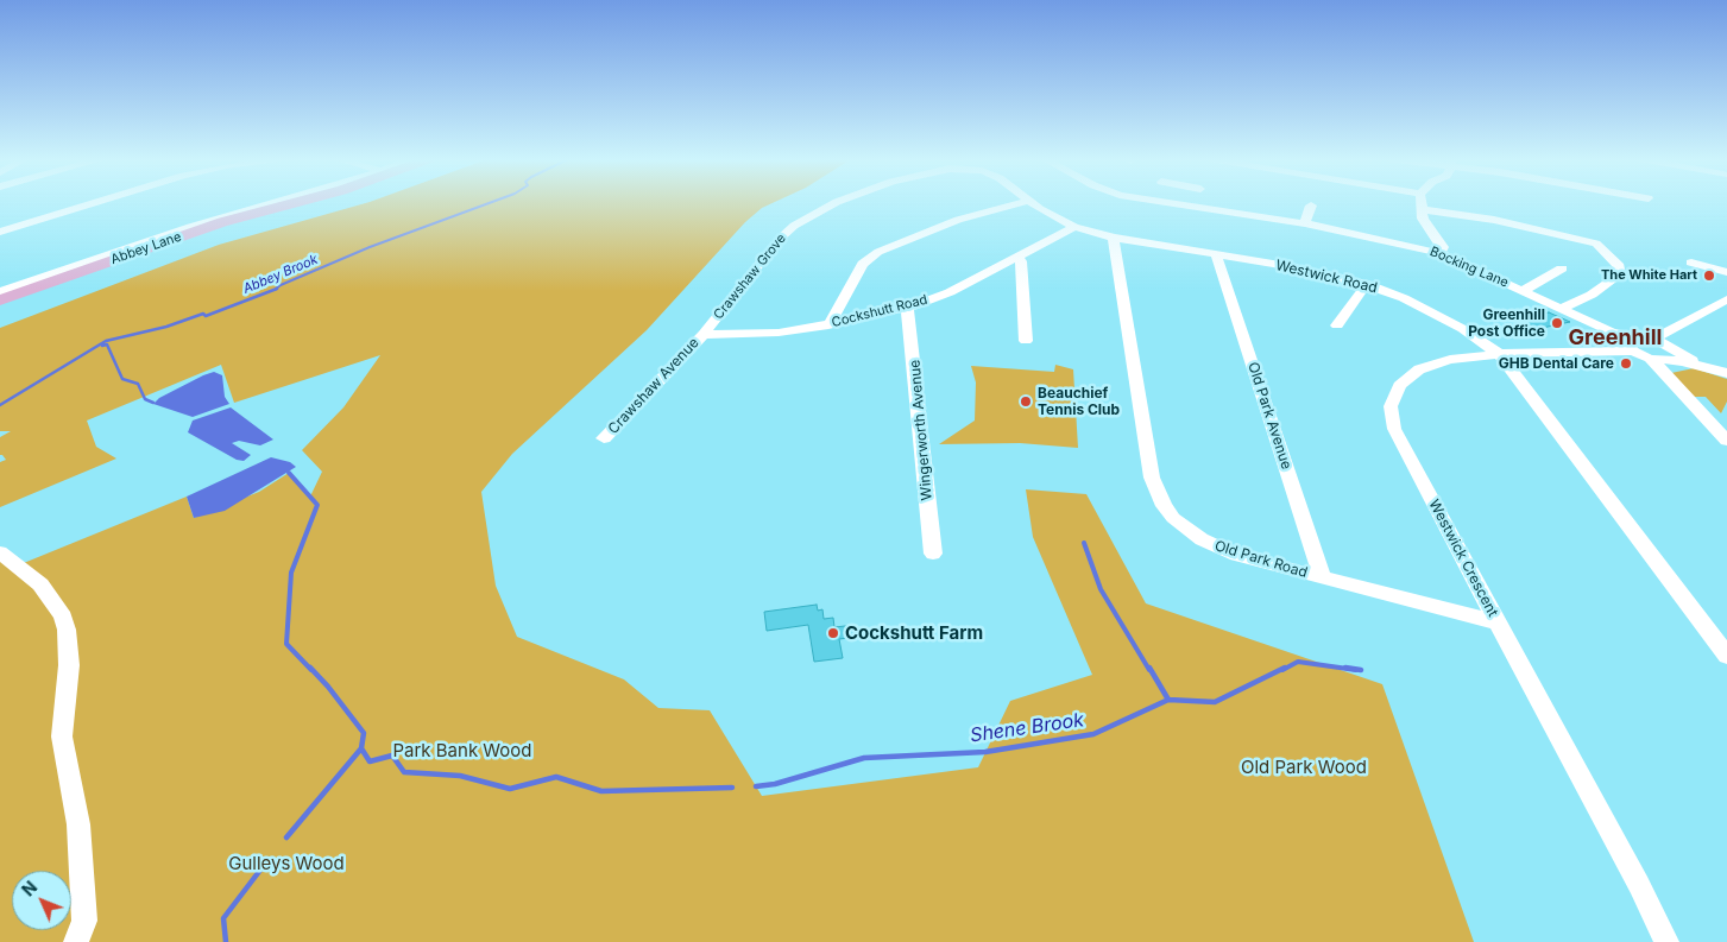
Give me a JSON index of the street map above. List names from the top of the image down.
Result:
{
  "streets": {
    "main road": ["Abbey Lane"],
    "street": [
      "Bocking Lane",
      "Crawshaw Grove",
      "Westwick Road",
      "Cockshutt Road",
      "Crawshaw Avenue",
      "Old Park Avenue",
      "Wingerworth Avenue",
      "Westwick Crescent",
      "Old Park Road"
    ]
  },
  "crossings": [
    ["Bocking Lane", "Westwick Crescent"],
    ["Crawshaw Grove", "Cockshutt Road"],
    ["Crawshaw Grove", "Crawshaw Avenue"],
    ["Westwick Road", "Cockshutt Road"],
    ["Westwick Road", "Old Park Avenue"],
    ["Westwick Road", "Westwick Crescent"],
    ["Westwick Road", "Old Park Road"],
    ["Cockshutt Road", "Crawshaw Avenue"],
    ["Cockshutt Road", "Wingerworth Avenue"],
    ["Old Park Avenue", "Old Park Road"],
    ["Westwick Crescent", "Old Park Road"]
  ],
  "districts": ["Greenhill"],
  "water": ["Abbey Brook", "Shene Brook"],
  "parks": ["Park Bank Wood", "Old Park Wood", "Gulleys Wood"],
  "places": [
    "The White Hart",
    "Greenhill Post Office",
    "GHB Dental Care",
    "Beauchief Tennis Club",
    "Cockshutt Farm"
  ],
  "north": "top left"
}
